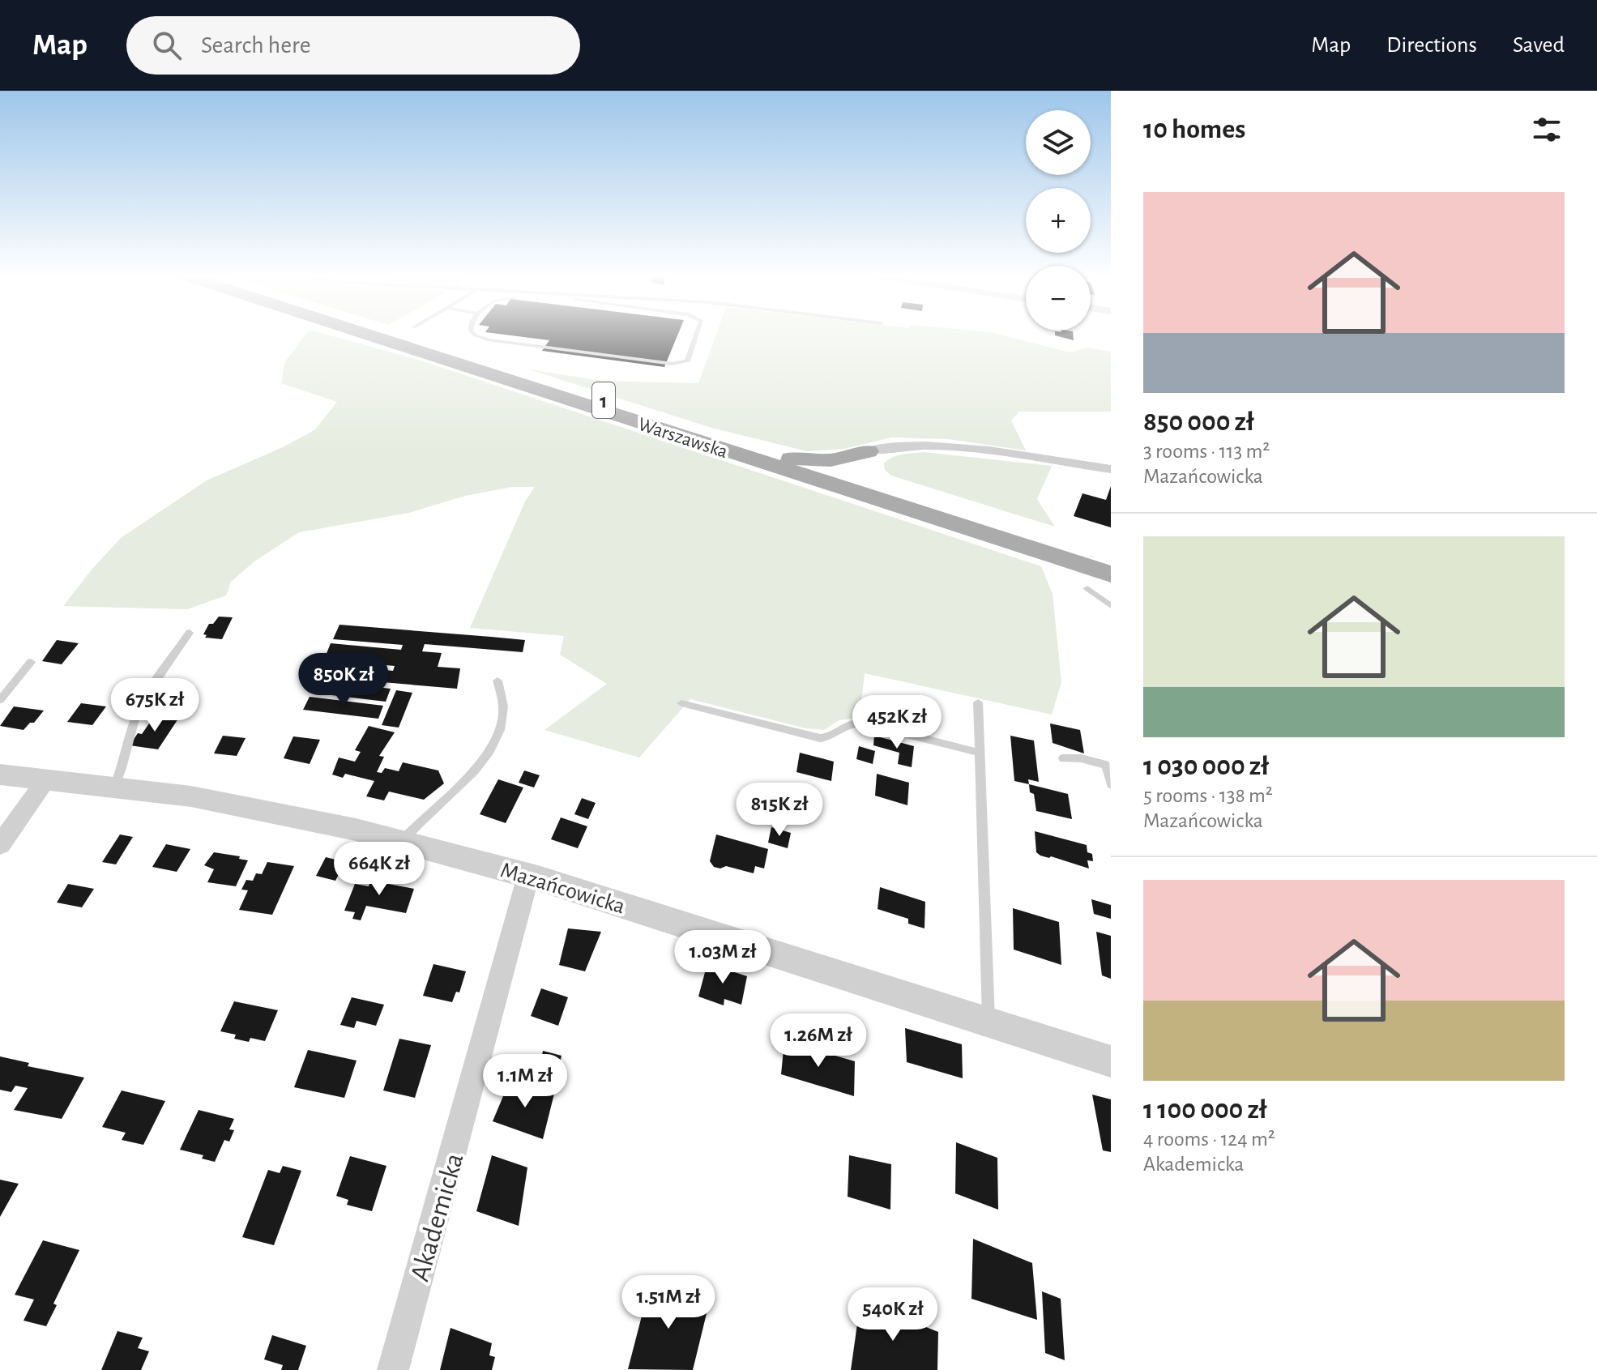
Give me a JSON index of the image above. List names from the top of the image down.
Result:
{
  "streets": {
    "main road": ["1", "Warszawska"],
    "street": ["Mazańcowicka", "Akademicka"]
  },
  "crossings": [
    ["Mazańcowicka", "Akademicka"]
  ],
  "page": {
    "header": "Map",
    "search": "Search here",
    "nav": ["Map", "Directions", "Saved"],
    "heading": "10 homes",
    "map_buttons": ["+", "−"],
    "list": [
      {
        "name": "850 000 zł",
        "note": "3 rooms · 113 m² · Mazańcowicka"
      },
      {
        "name": "1 030 000 zł",
        "note": "5 rooms · 138 m² · Mazańcowicka"
      },
      {
        "name": "1 100 000 zł",
        "note": "4 rooms · 124 m² · Akademicka"
      }
    ],
    "price": [
      "850K zł",
      "675K zł",
      "452K zł",
      "815K zł",
      "664K zł",
      "1.03M zł",
      "1.26M zł",
      "1.1M zł",
      "1.51M zł",
      "540K zł"
    ]
  }
}
